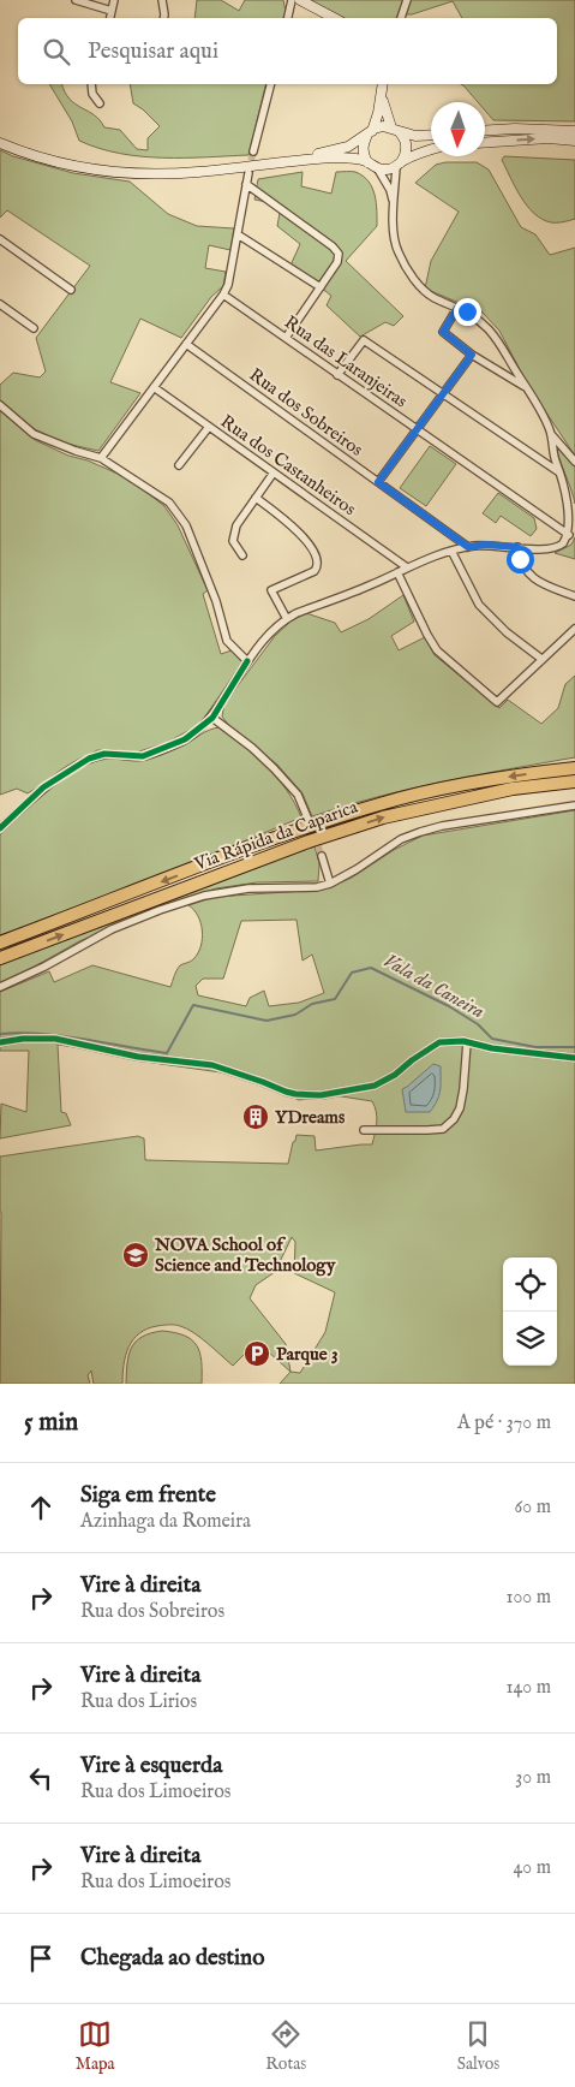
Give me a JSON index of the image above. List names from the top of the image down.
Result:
{
  "streets": {
    "highway": ["Via Rápida da Caparica"],
    "street": ["Rua das Laranjeiras", "Rua dos Sobreiros", "Rua dos Castanheiros"]
  },
  "water": ["Vala da Caneira"],
  "places": {
    "building": ["YDreams"],
    "school or university": ["NOVA School of Science and Technology"],
    "parking": ["Parque 3"]
  },
  "north": "bottom",
  "page": {
    "search": "Pesquisar aqui",
    "heading": ["5 min", "A pé · 370 m"],
    "list": [
      ["Siga em frente", "Azinhaga da Romeira", "60 m"],
      ["Vire à direita", "Rua dos Sobreiros", "100 m"],
      ["Vire à direita", "Rua dos Lirios", "140 m"],
      ["Vire à esquerda", "Rua dos Limoeiros", "30 m"],
      ["Vire à direita", "Rua dos Limoeiros", "40 m"],
      "Chegada ao destino"
    ],
    "nav": ["Mapa", "Rotas", "Salvos"]
  }
}
